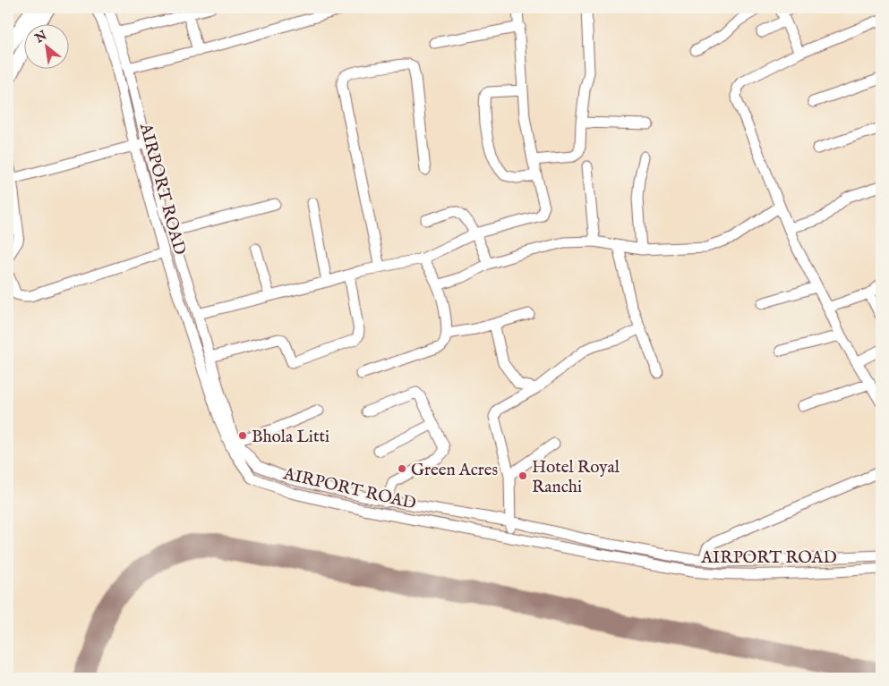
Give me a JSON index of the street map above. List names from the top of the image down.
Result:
{
  "streets": {
    "street": ["AIRPORT ROAD"]
  },
  "places": ["Bhola Litti", "Green Acres", "Hotel Royal Ranchi"],
  "north": "top left"
}
